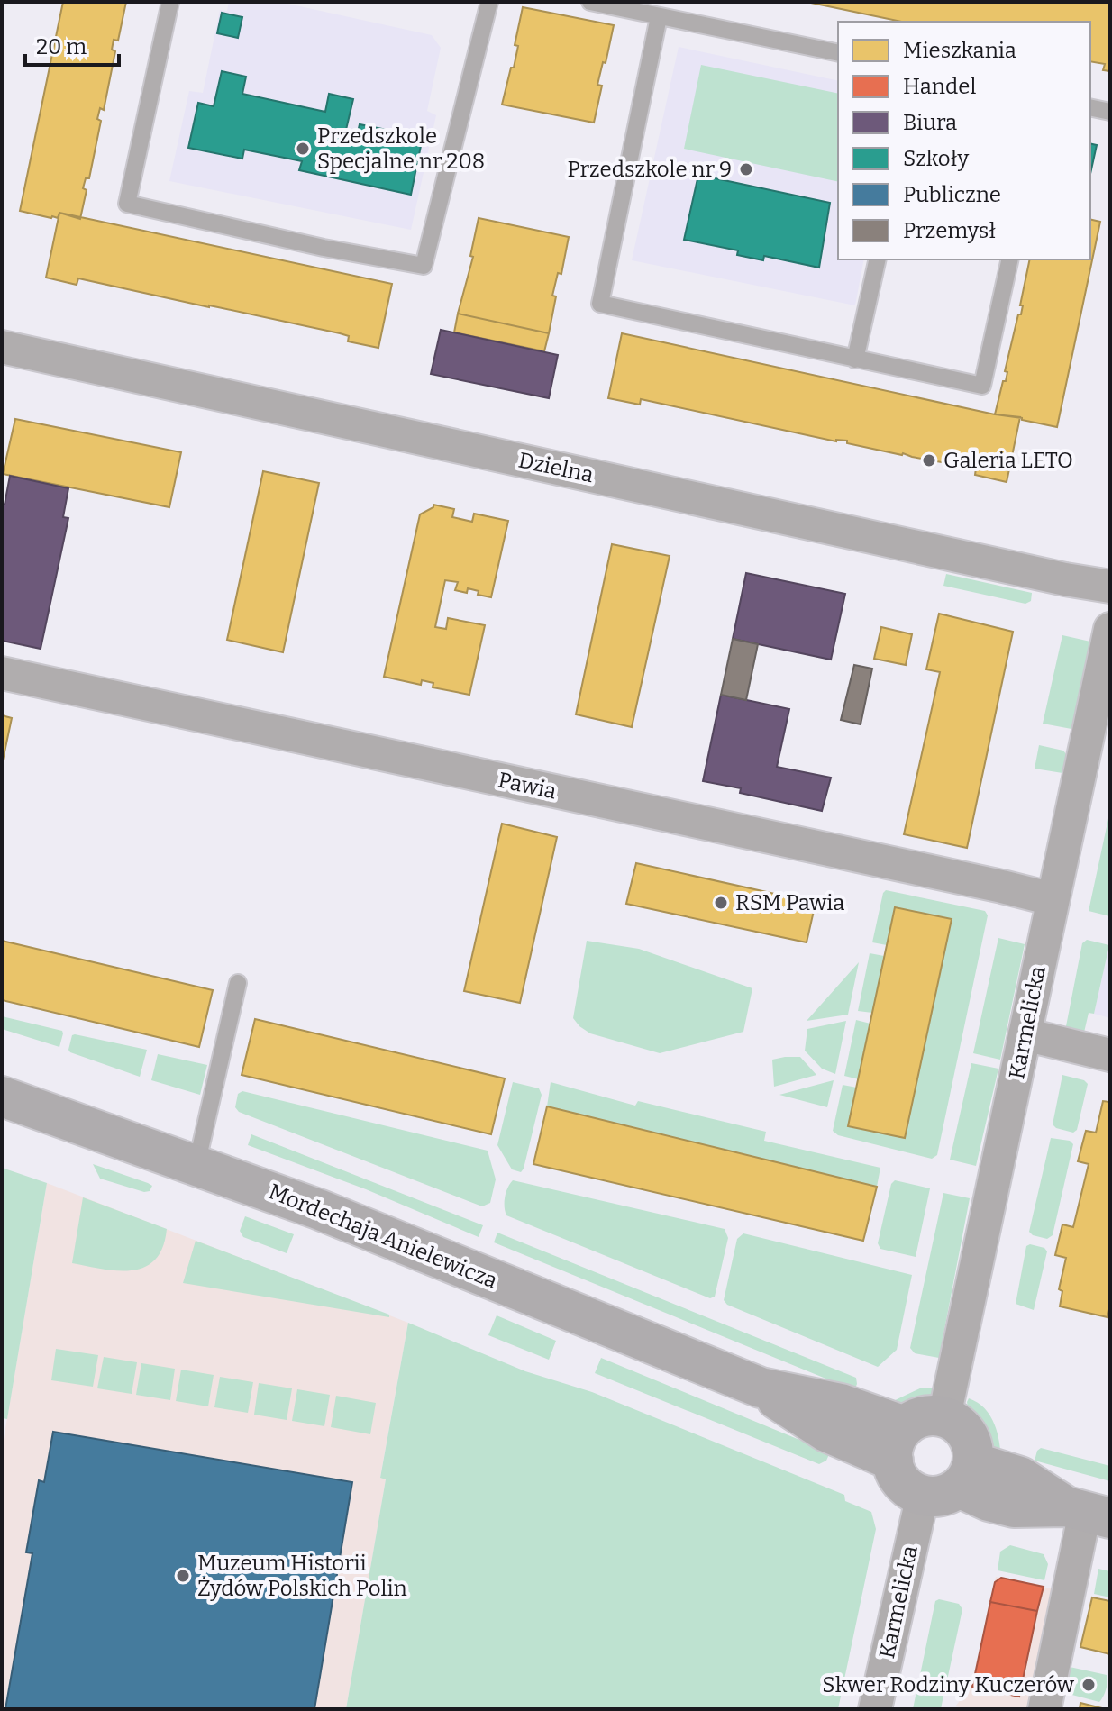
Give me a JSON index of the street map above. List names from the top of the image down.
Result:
{
  "streets": {
    "street": [
      "Dzielna",
      "Pawia",
      "Karmelicka",
      "Mordechaja Anielewicza"
    ]
  },
  "crossings": [
    ["Pawia", "Karmelicka"],
    ["Karmelicka", "Mordechaja Anielewicza"]
  ],
  "places": [
    "Przedszkole Specjalne nr 208",
    "Przedszkole nr 9",
    "Galeria LETO",
    "RSM Pawia",
    "Muzeum Historii Żydów Polskich Polin",
    "Skwer Rodziny Kuczerów"
  ],
  "legend": [
    "Mieszkania",
    "Handel",
    "Biura",
    "Szkoły",
    "Publiczne",
    "Przemysł"
  ],
  "scale_bar": "20 m"
}
